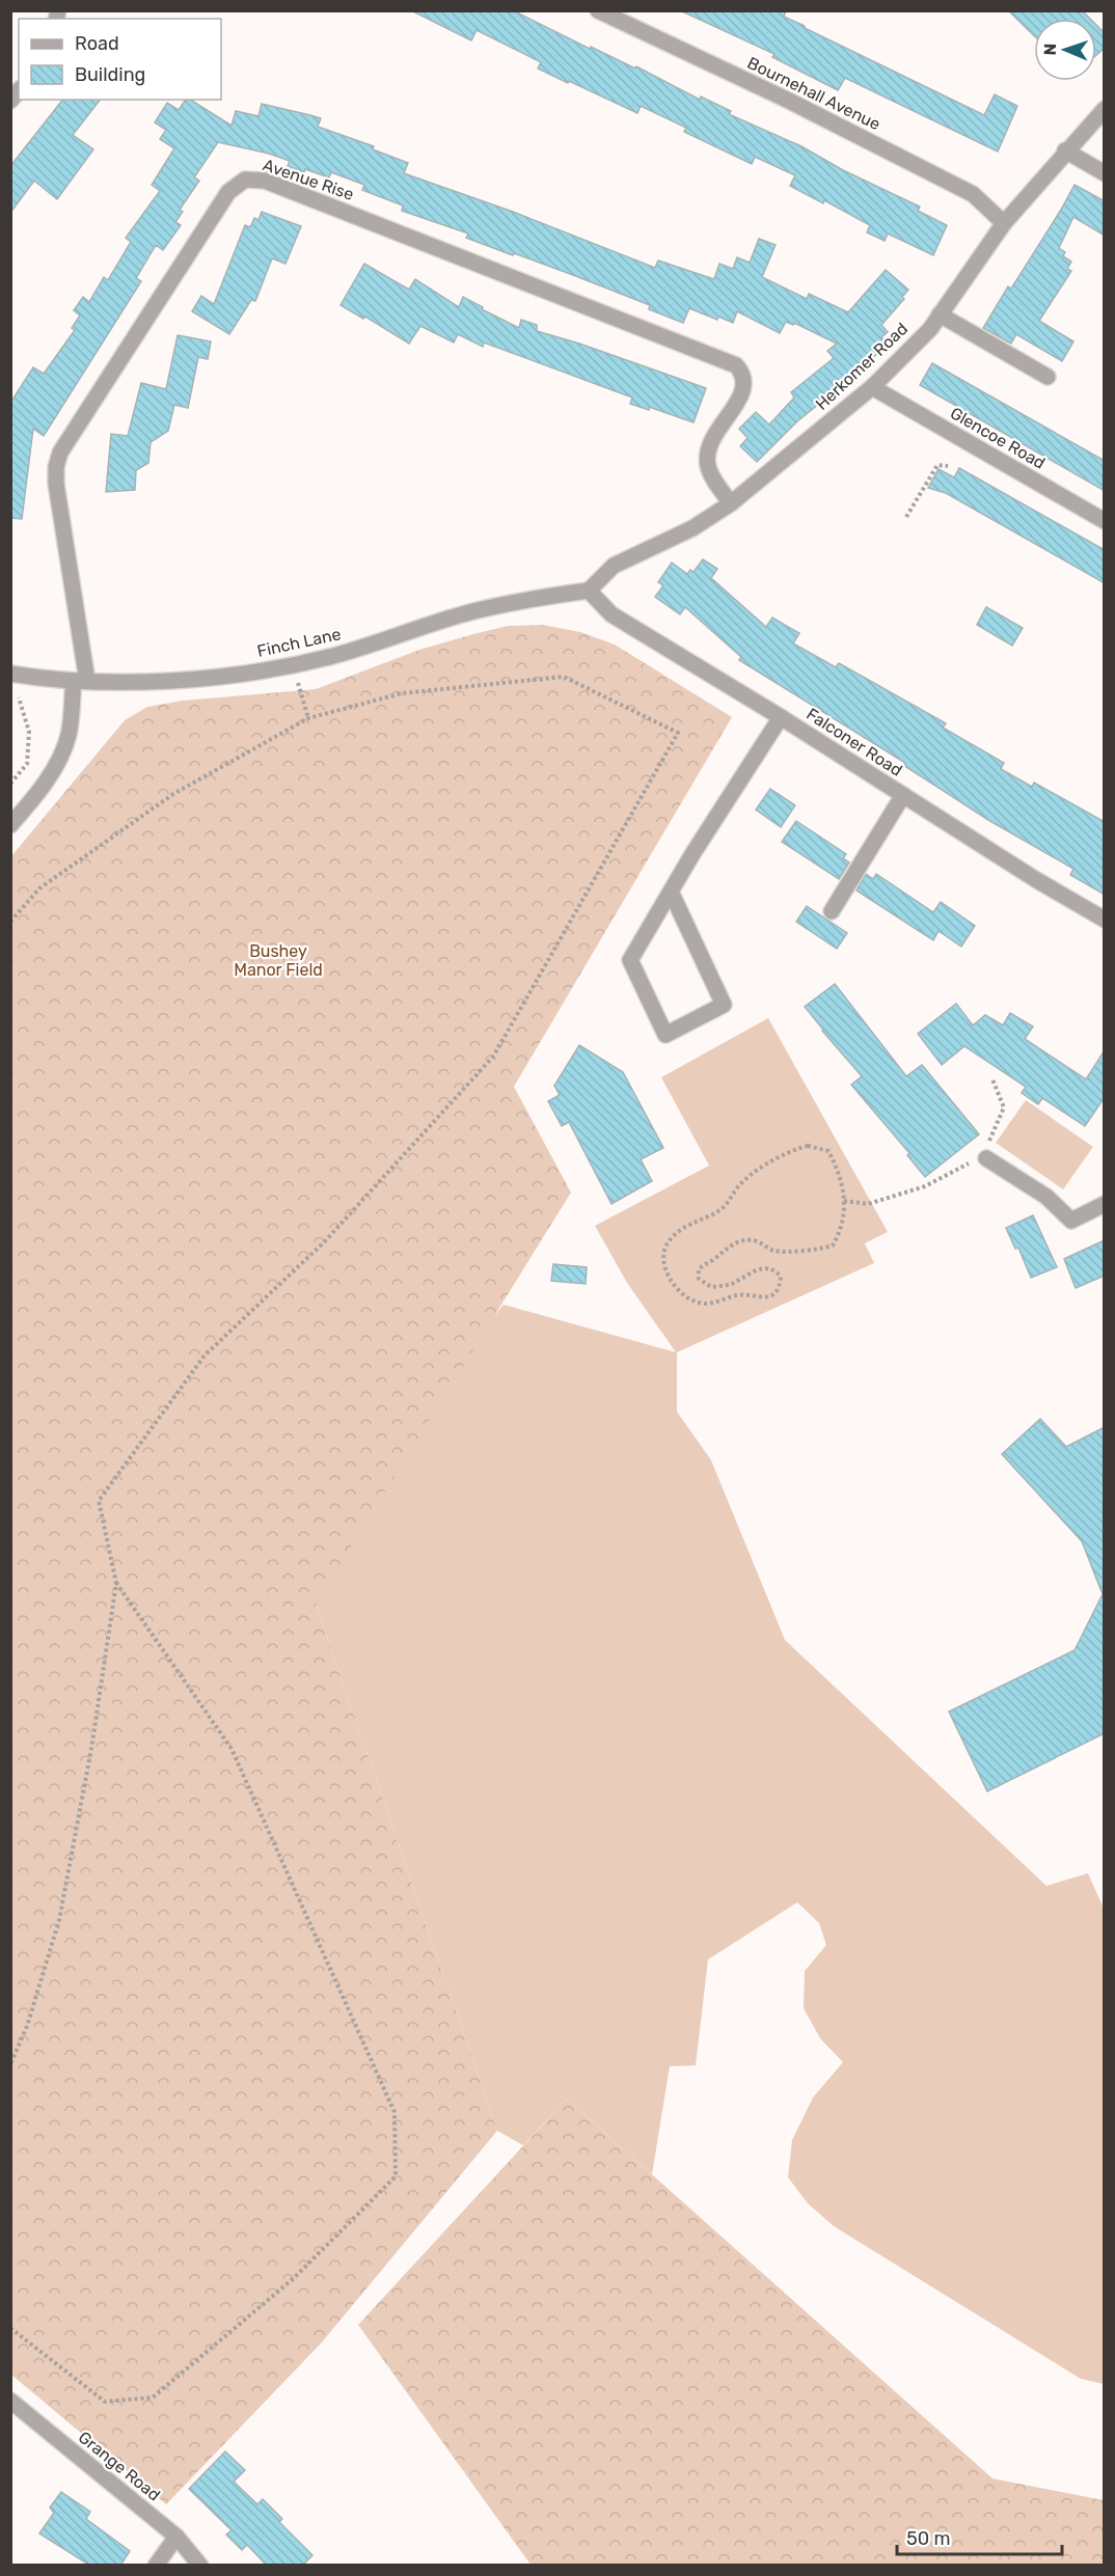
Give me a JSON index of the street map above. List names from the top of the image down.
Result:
{
  "streets": {
    "street": [
      "Bournehall Avenue",
      "Avenue Rise",
      "Herkomer Road",
      "Glencoe Road",
      "Finch Lane",
      "Falconer Road",
      "Grange Road"
    ]
  },
  "crossings": [
    ["Bournehall Avenue", "Herkomer Road"],
    ["Avenue Rise", "Herkomer Road"],
    ["Avenue Rise", "Finch Lane"],
    ["Herkomer Road", "Glencoe Road"],
    ["Herkomer Road", "Finch Lane"],
    ["Herkomer Road", "Falconer Road"],
    ["Finch Lane", "Falconer Road"]
  ],
  "parks": ["Bushey Manor Field"],
  "legend": ["Road", "Building"],
  "scale_bar": "50 m",
  "north": "left"
}
